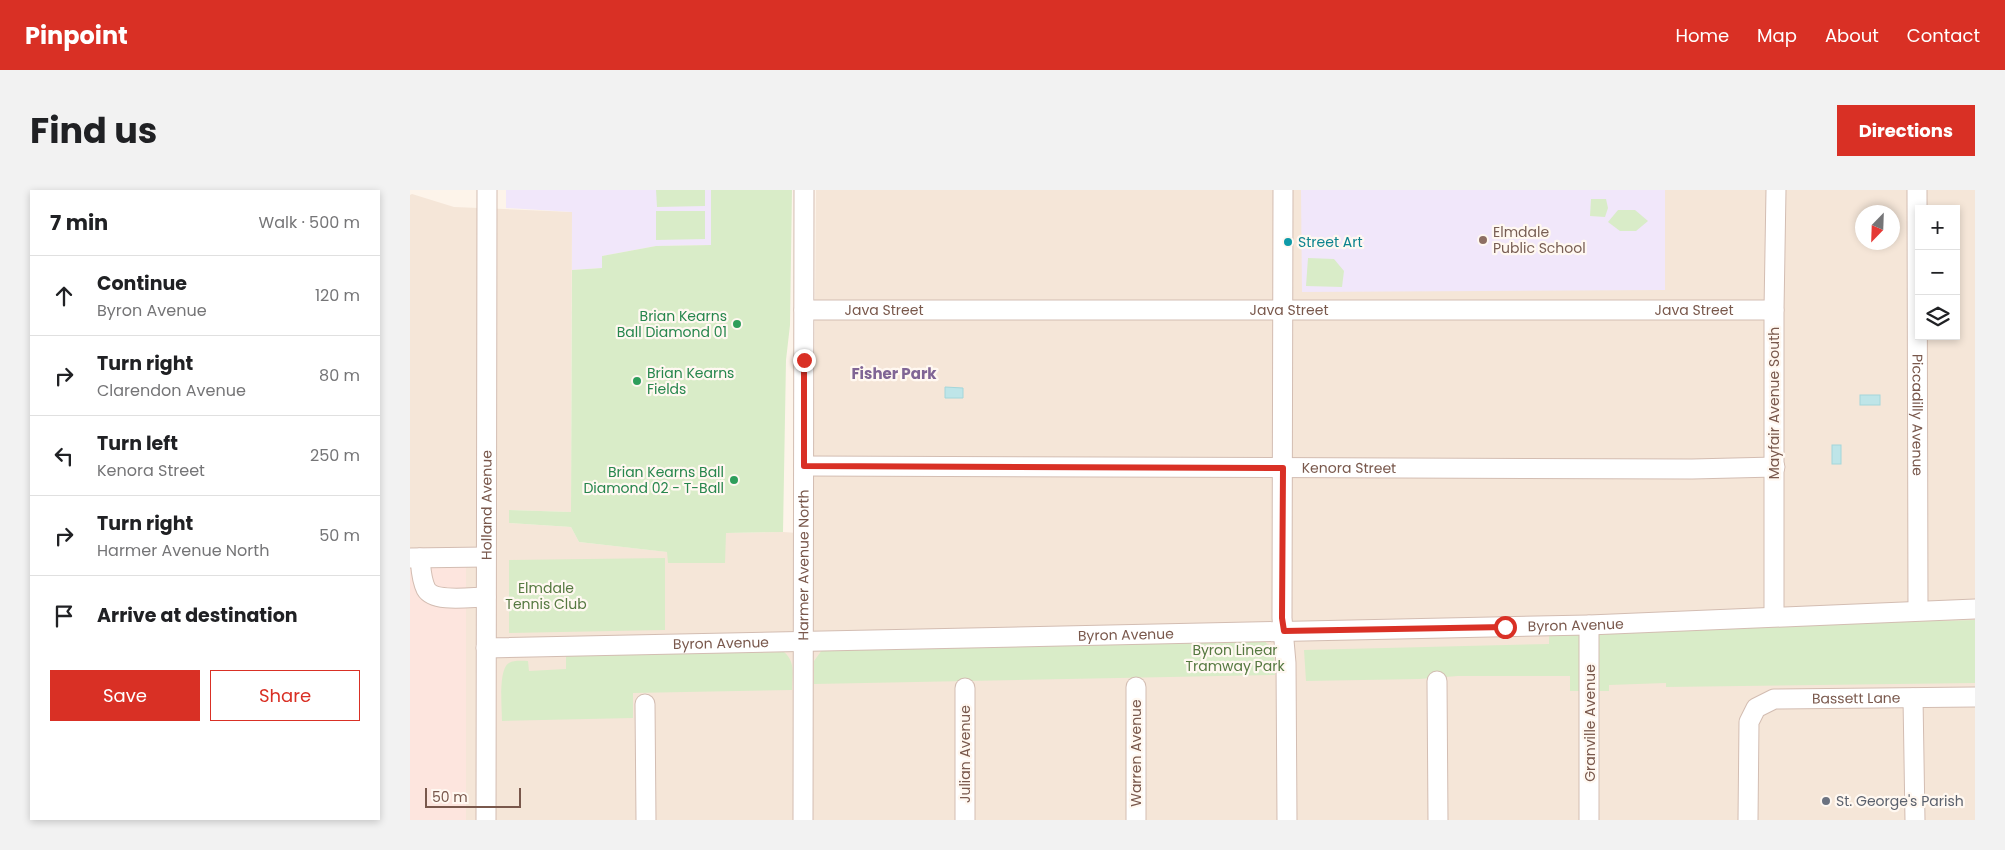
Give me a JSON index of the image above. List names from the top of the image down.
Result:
{
  "streets": {
    "street": [
      "Java Street",
      "Mayfair Avenue South",
      "Piccadilly Avenue",
      "Kenora Street",
      "Holland Avenue",
      "Harmer Avenue North",
      "Byron Avenue",
      "Bassett Lane",
      "Granville Avenue",
      "Warren Avenue",
      "Julian Avenue"
    ]
  },
  "crossings": [
    ["Java Street", "Mayfair Avenue South"],
    ["Java Street", "Harmer Avenue North"],
    ["Mayfair Avenue South", "Kenora Street"],
    ["Mayfair Avenue South", "Byron Avenue"],
    ["Piccadilly Avenue", "Byron Avenue"],
    ["Kenora Street", "Harmer Avenue North"],
    ["Holland Avenue", "Byron Avenue"],
    ["Harmer Avenue North", "Byron Avenue"],
    ["Byron Avenue", "Granville Avenue"]
  ],
  "districts": ["Fisher Park"],
  "parks": ["Elmdale Tennis Club", "Byron Linear Tramway Park"],
  "places": [
    "Elmdale Public School",
    "Street Art",
    "Brian Kearns Ball Diamond 01",
    "Brian Kearns Fields",
    "Brian Kearns Ball Diamond 02 - T-Ball",
    "St. George's Parish"
  ],
  "scale_bar": "50 m",
  "north": "bottom left",
  "page": {
    "header": "Pinpoint",
    "nav": [
      "Home",
      "Map",
      "About",
      "Contact"
    ],
    "title": "Find us",
    "buttons": [
      "Directions",
      ["Save", "Share"]
    ],
    "heading": ["7 min", "Walk · 500 m"],
    "map_buttons": ["+", "−"],
    "list": [
      ["Continue", "Byron Avenue", "120 m"],
      ["Turn right", "Clarendon Avenue", "80 m"],
      ["Turn left", "Kenora Street", "250 m"],
      ["Turn right", "Harmer Avenue North", "50 m"],
      "Arrive at destination"
    ],
    "scale": "50 m"
  }
}
